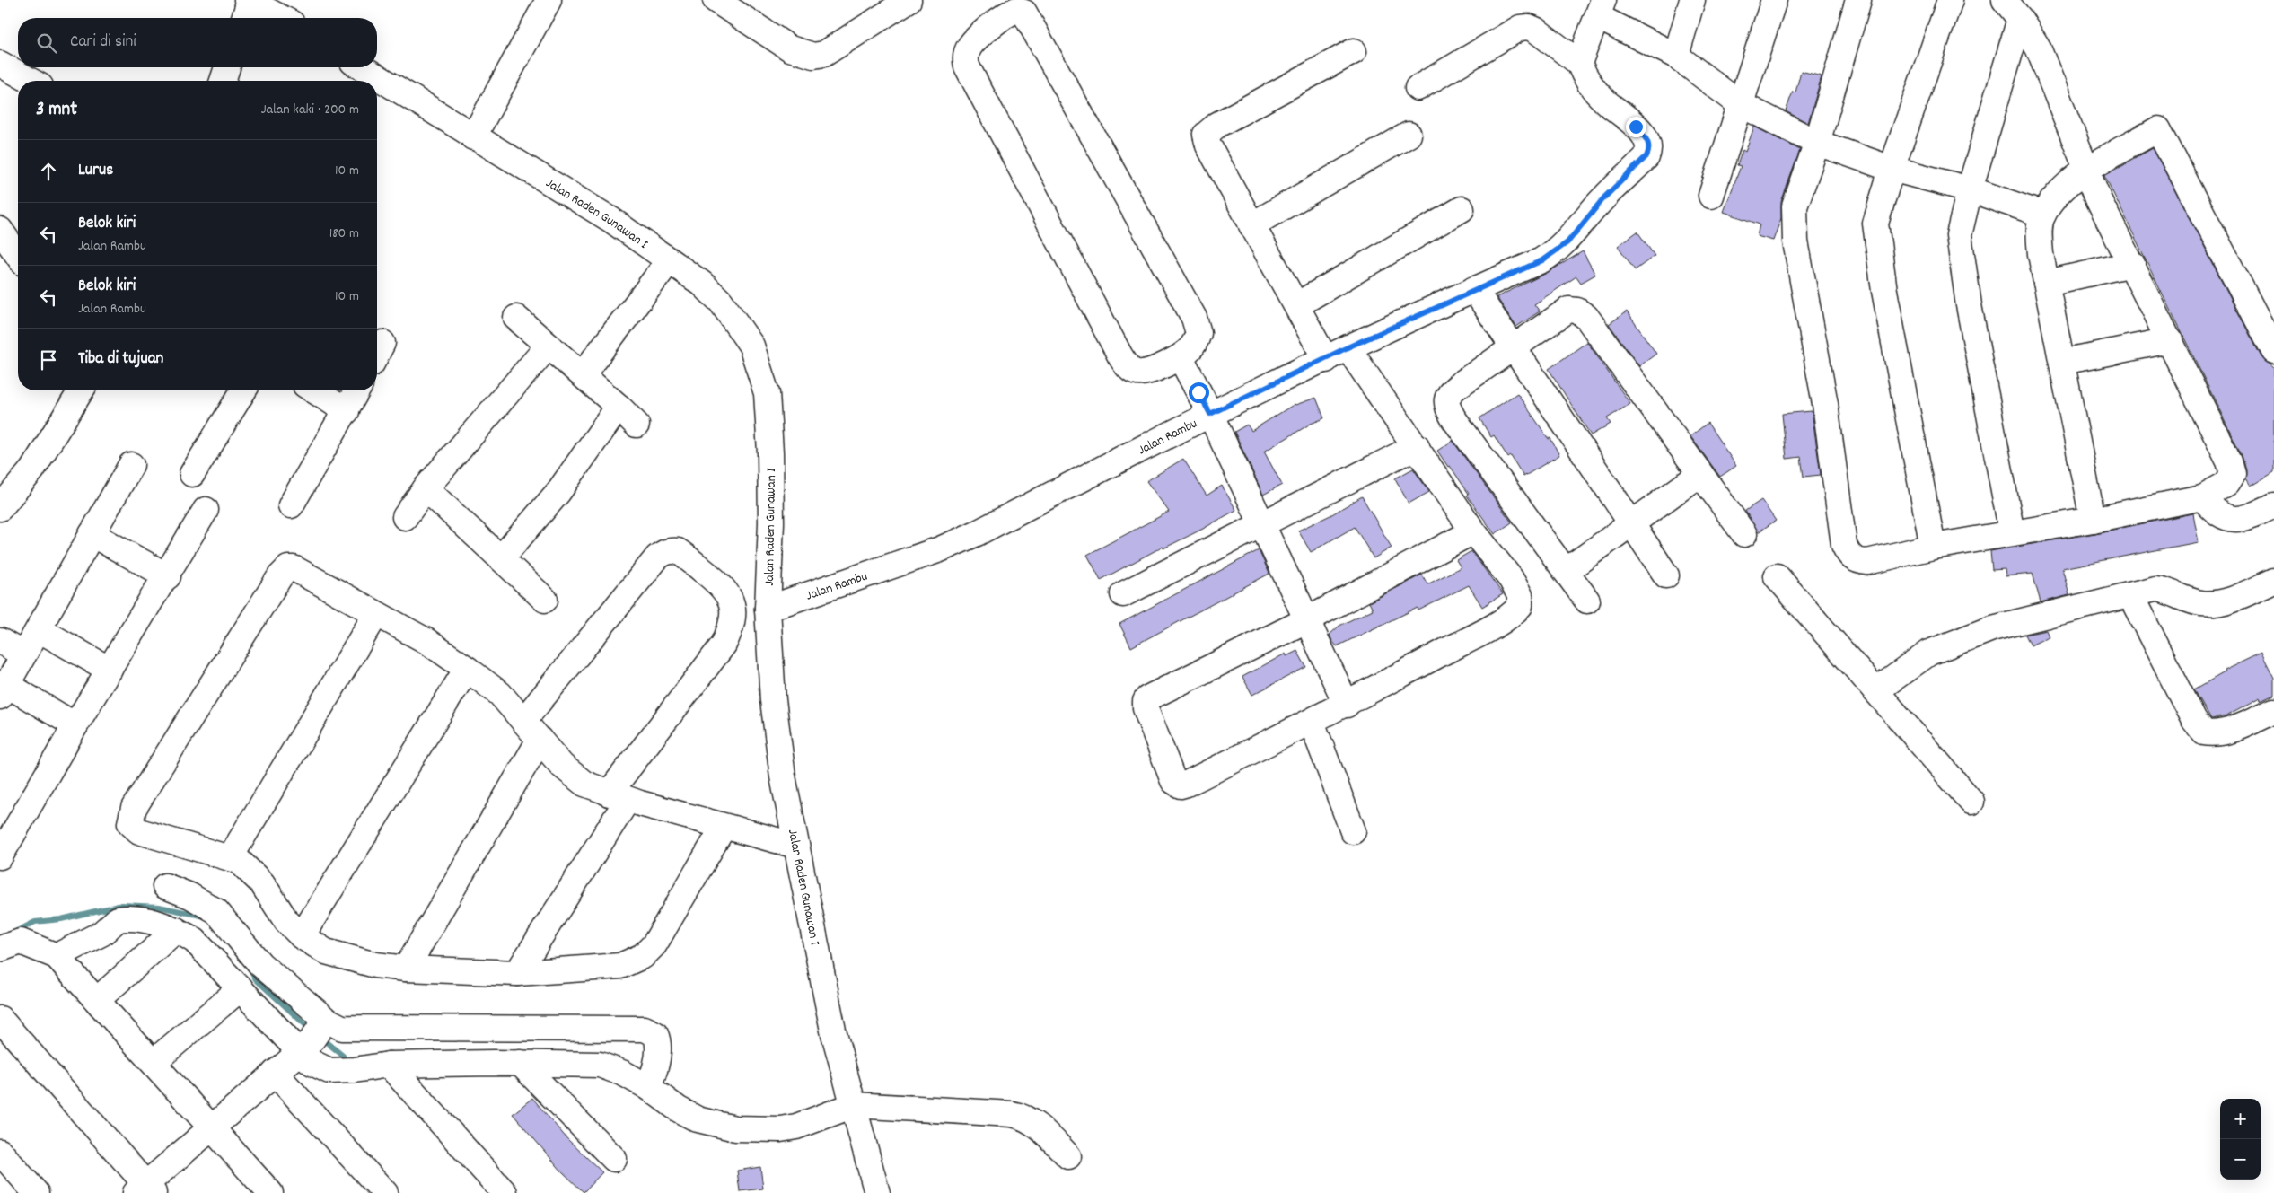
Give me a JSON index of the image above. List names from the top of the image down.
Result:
{
  "streets": {
    "main road": ["Jalan Raden Gunawan I", "Jalan Rambu"]
  },
  "crossings": [
    ["Jalan Raden Gunawan I", "Jalan Rambu"]
  ],
  "page": {
    "search": "Cari di sini",
    "heading": ["3 mnt", "Jalan kaki · 200 m"],
    "list": [
      ["Lurus", "10 m"],
      ["Belok kiri", "Jalan Rambu", "180 m"],
      ["Belok kiri", "Jalan Rambu", "10 m"],
      "Tiba di tujuan"
    ],
    "map_buttons": ["+", "−"]
  }
}
